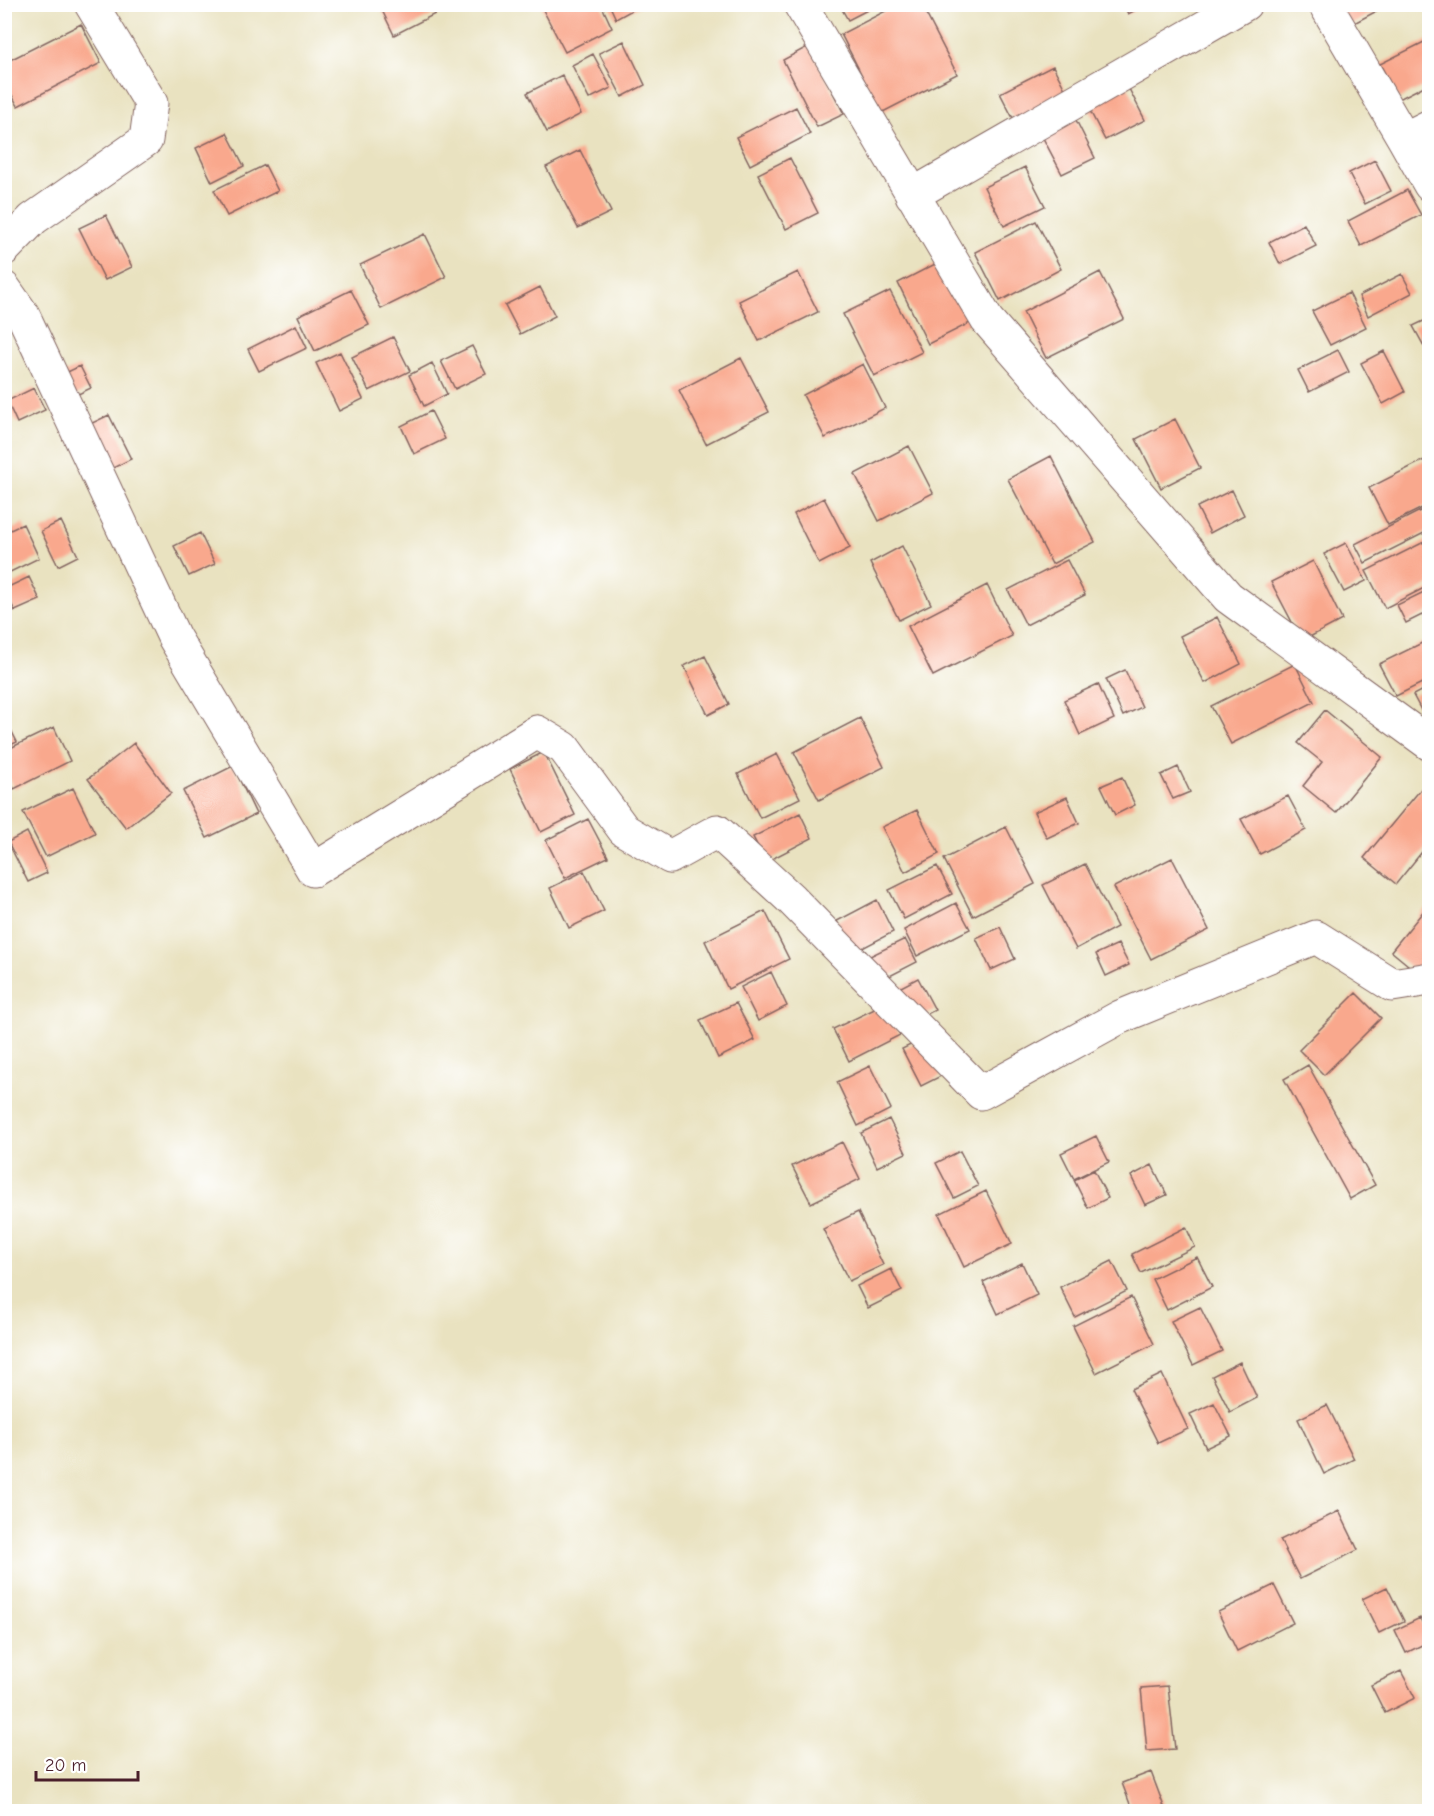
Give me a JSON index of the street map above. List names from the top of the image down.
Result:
{
  "scale_bar": "20 m"
}
